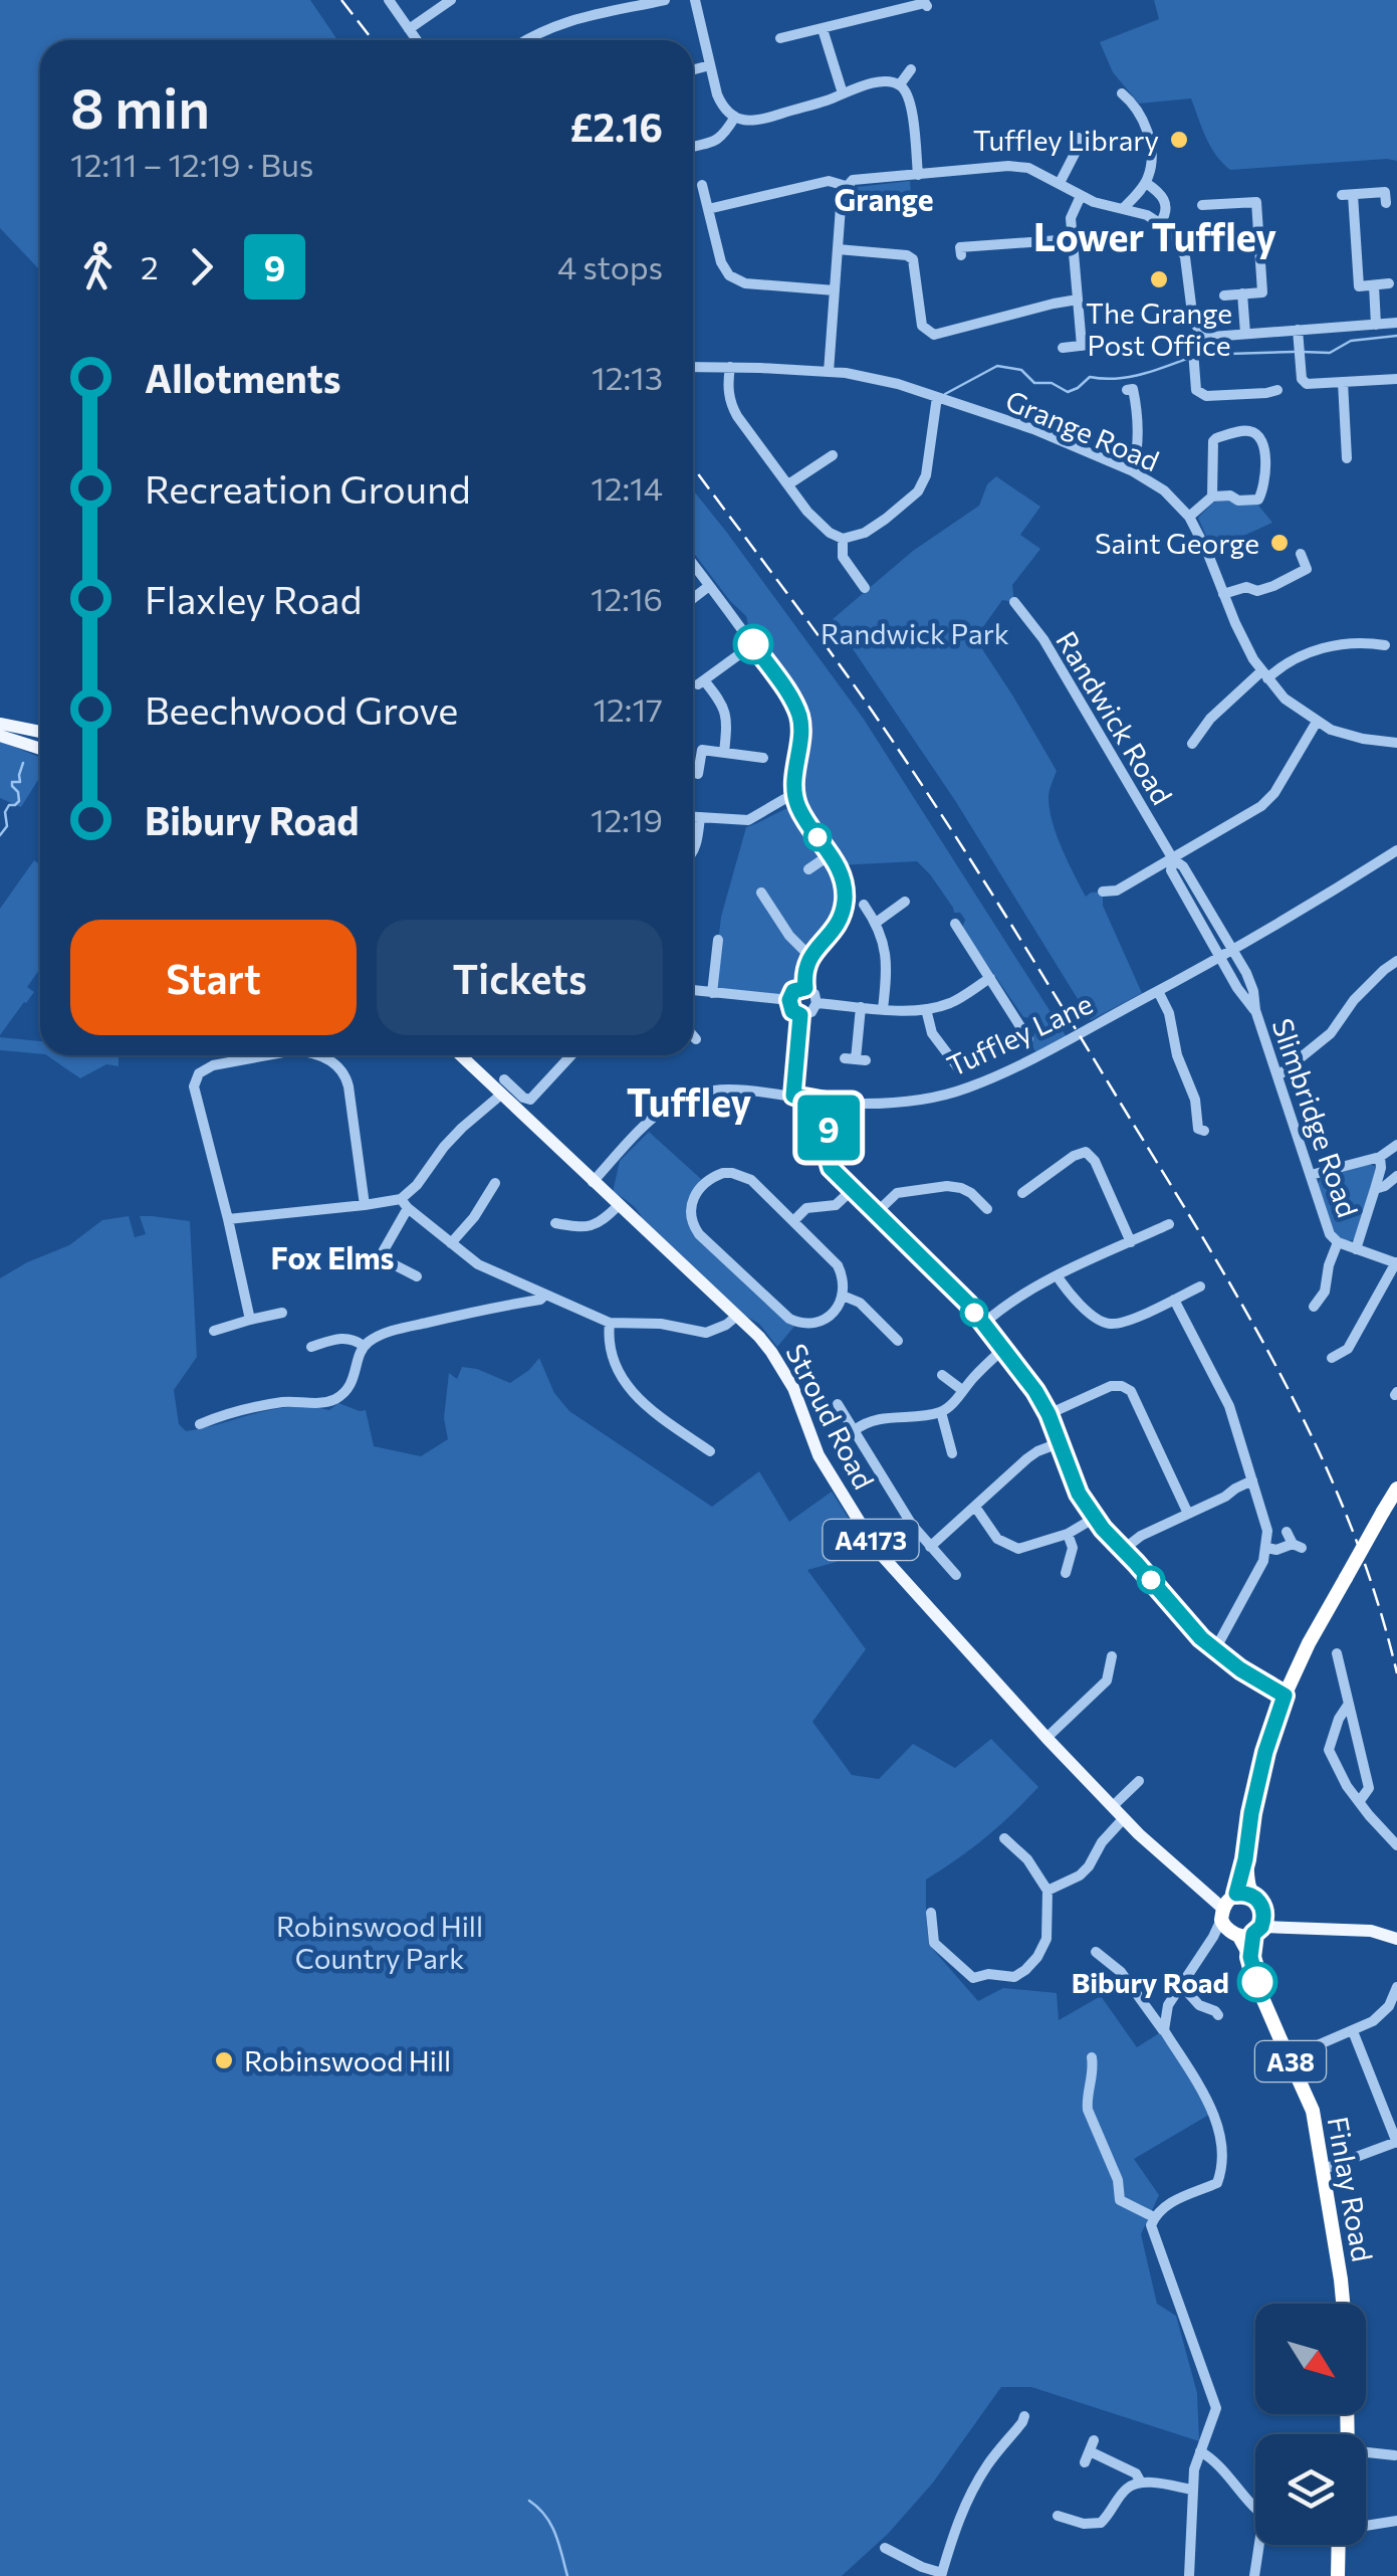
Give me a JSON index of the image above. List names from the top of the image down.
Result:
{
  "streets": {
    "highway": ["A38", "Finlay Road"],
    "main road": ["Stroud Road", "A4173"],
    "street": [
      "Grange Road",
      "Randwick Road",
      "Tuffley Lane",
      "Slimbridge Road"
    ]
  },
  "crossings": [
    ["Randwick Road", "Tuffley Lane"],
    ["Randwick Road", "Slimbridge Road"],
    ["Tuffley Lane", "Slimbridge Road"],
    ["Tuffley Lane", "Stroud Road"],
    ["Stroud Road", "A38"],
    ["Stroud Road", "Finlay Road"],
    ["A38", "Finlay Road"]
  ],
  "districts": [
    "Grange",
    "Lower Tuffley",
    "Tuffley",
    "Fox Elms"
  ],
  "parks": ["Randwick Park", "Robinswood Hill Country Park"],
  "places": [
    "Tuffley Library",
    "The Grange Post Office",
    "Saint George",
    "Bibury Road",
    "Robinswood Hill"
  ],
  "lines": ["bus line 9"],
  "north": "bottom right",
  "page": {
    "on_map": "9",
    "heading": ["8 min", "12:11 – 12:19 · Bus", "£2.16"],
    "legs": ["2", "9", "4 stops"],
    "list": [
      {
        "name": "Allotments",
        "value": "12:13"
      },
      {
        "name": "Recreation Ground",
        "value": "12:14"
      },
      {
        "name": "Flaxley Road",
        "value": "12:16"
      },
      {
        "name": "Beechwood Grove",
        "value": "12:17"
      },
      {
        "name": "Bibury Road",
        "value": "12:19"
      }
    ],
    "buttons": ["Start", "Tickets"]
  }
}
